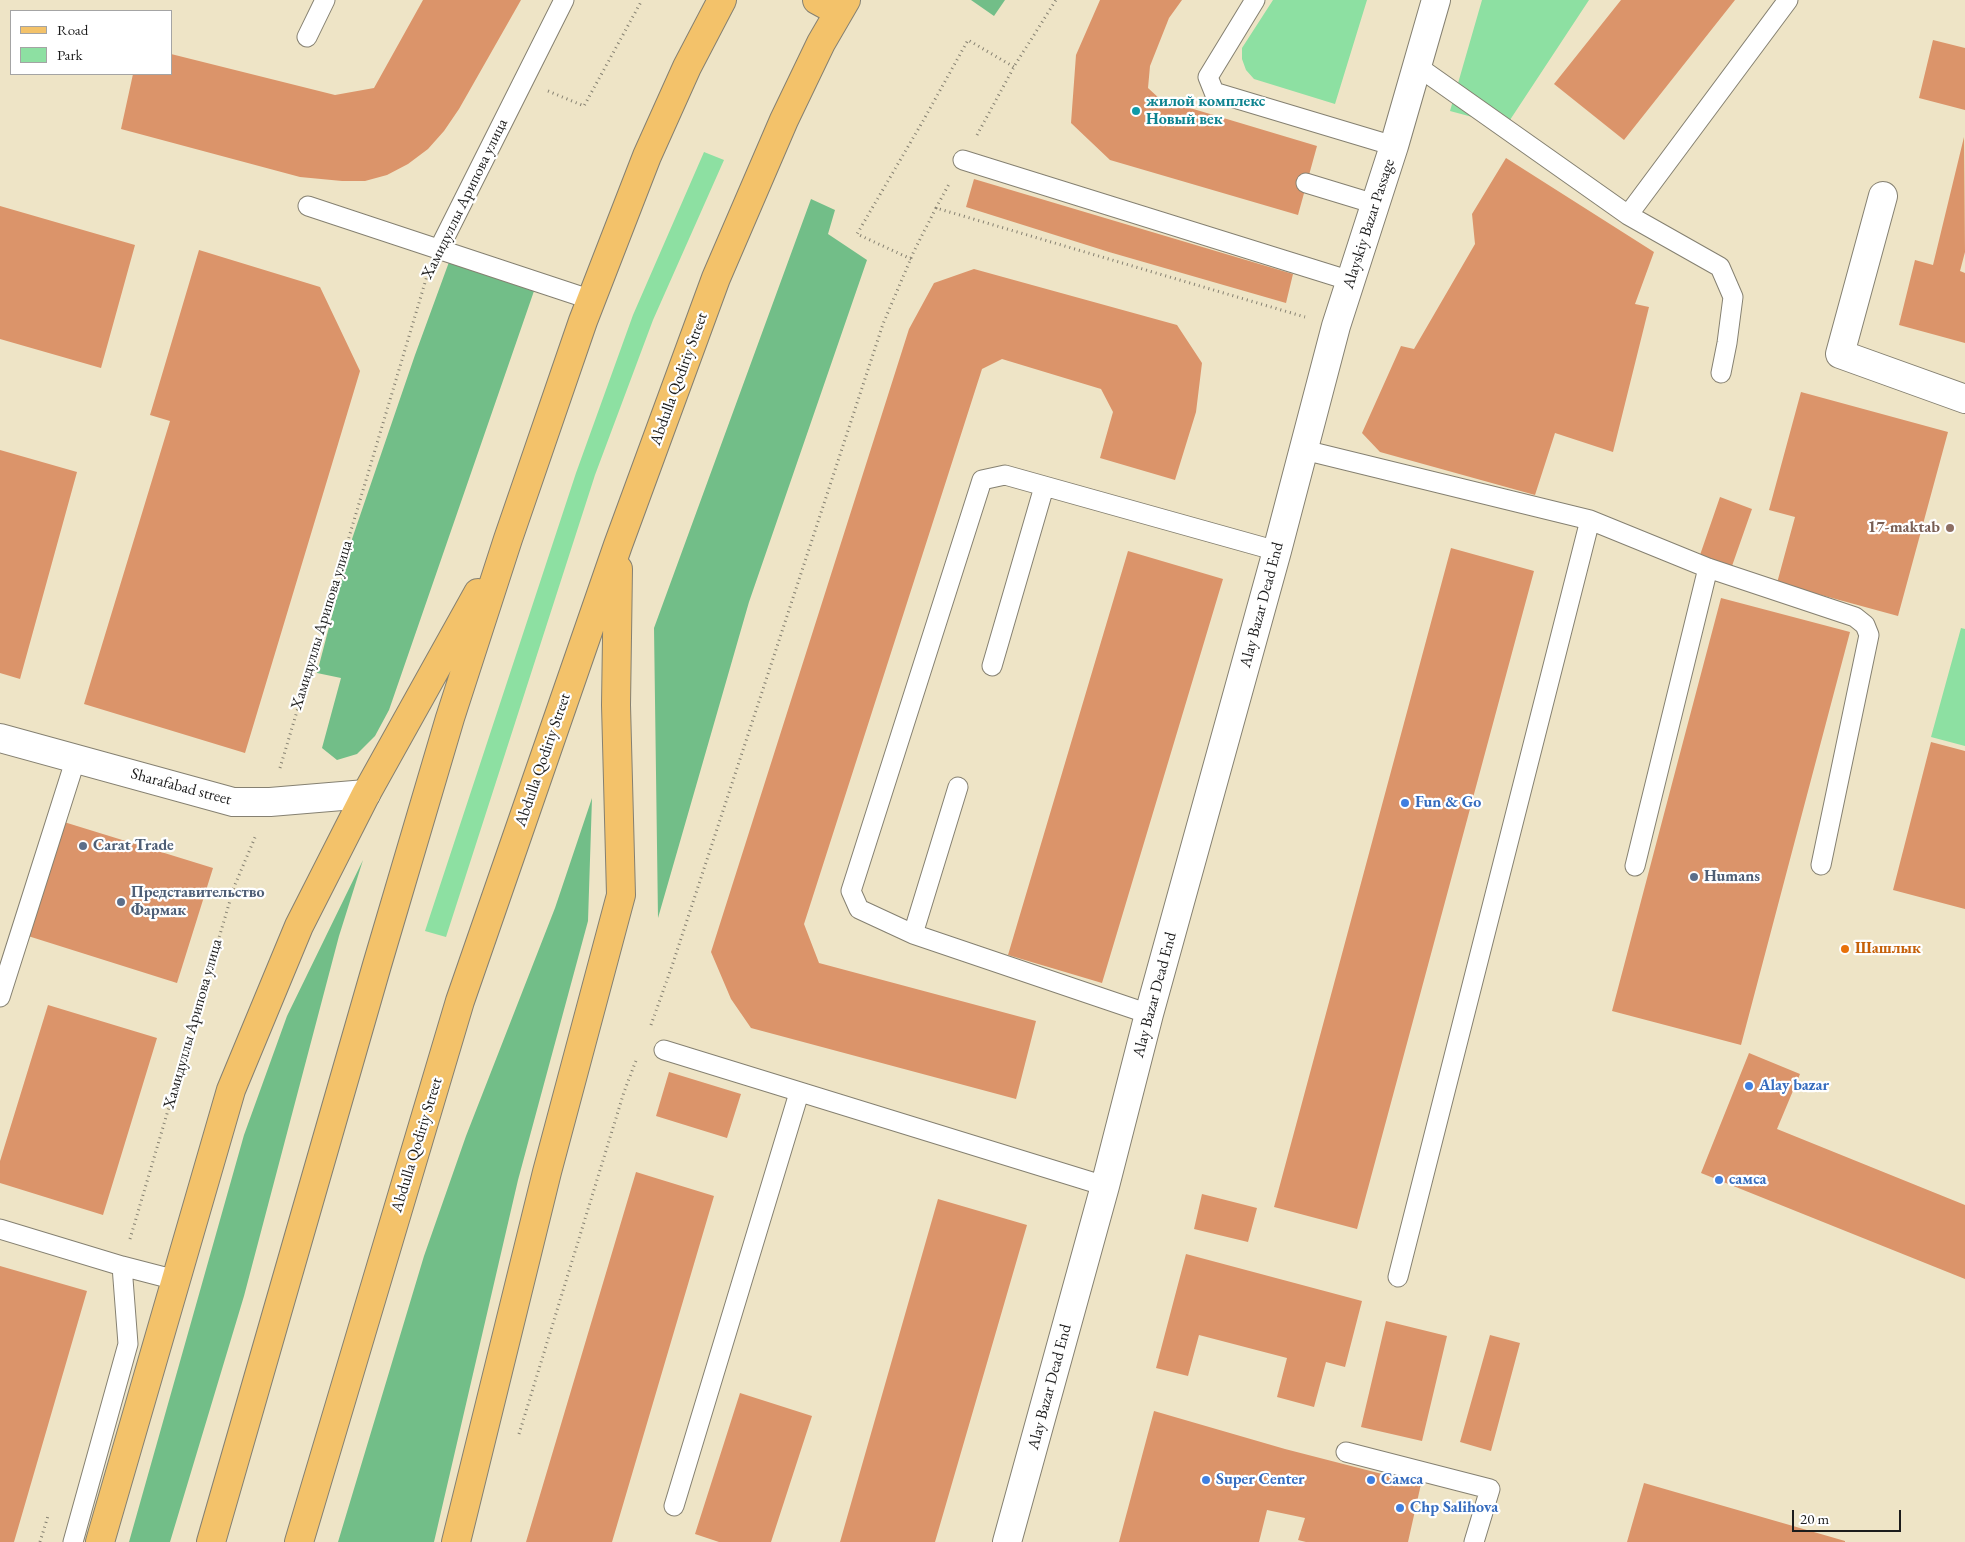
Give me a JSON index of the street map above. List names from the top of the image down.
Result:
{
  "streets": {
    "main road": ["Abdulla Qodiriy Street"],
    "street": ["Alayskiy Bazar Passage", "Alay Bazar Dead End", "Sharafabad street"],
    "lane": ["Хамидуллы Арипова улица"]
  },
  "crossings": [
    ["Хамидуллы Арипова улица", "Sharafabad street"],
    ["Alayskiy Bazar Passage", "Alay Bazar Dead End"]
  ],
  "places": [
    "жилой комплекс Новый век",
    "17-maktab",
    "Fun & Go",
    "Carat Trade",
    "Humans",
    "Представительство Фармак",
    "Шашлык",
    "Alay bazar",
    "самса",
    "Super Center",
    "Самса",
    "Chp Salihova"
  ],
  "legend": ["Road", "Park"],
  "scale_bar": "20 m"
}
